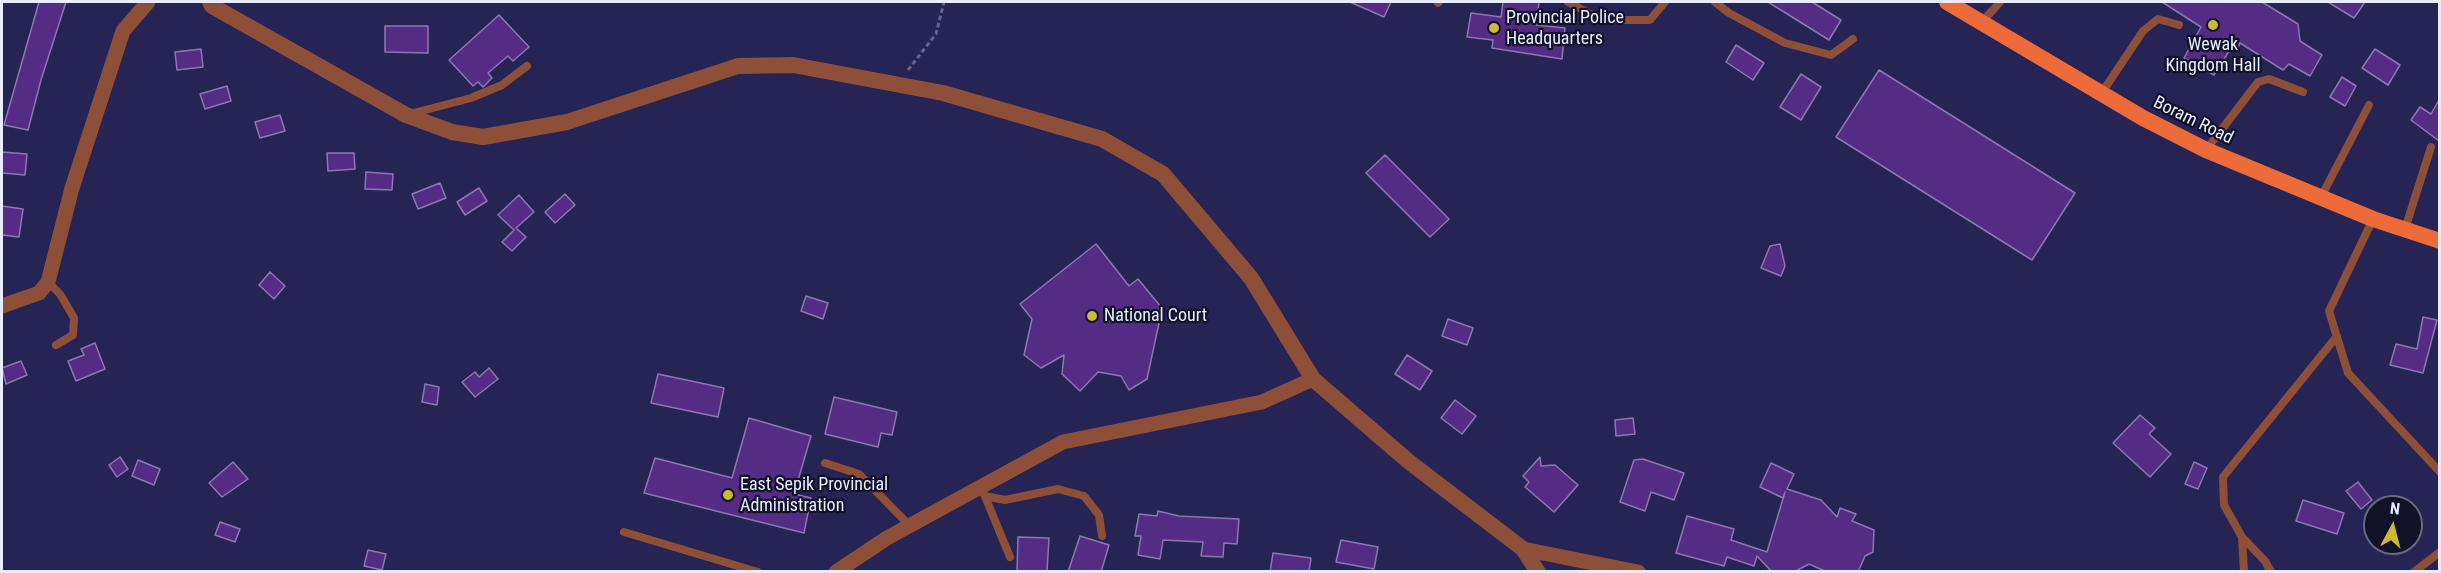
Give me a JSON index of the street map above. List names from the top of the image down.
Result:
{
  "streets": {
    "main road": ["Boram Road"]
  },
  "places": [
    "Wewak Kingdom Hall",
    "Provincial Police Headquarters",
    "National Court",
    "East Sepik Provincial Administration"
  ],
  "north": "top"
}
